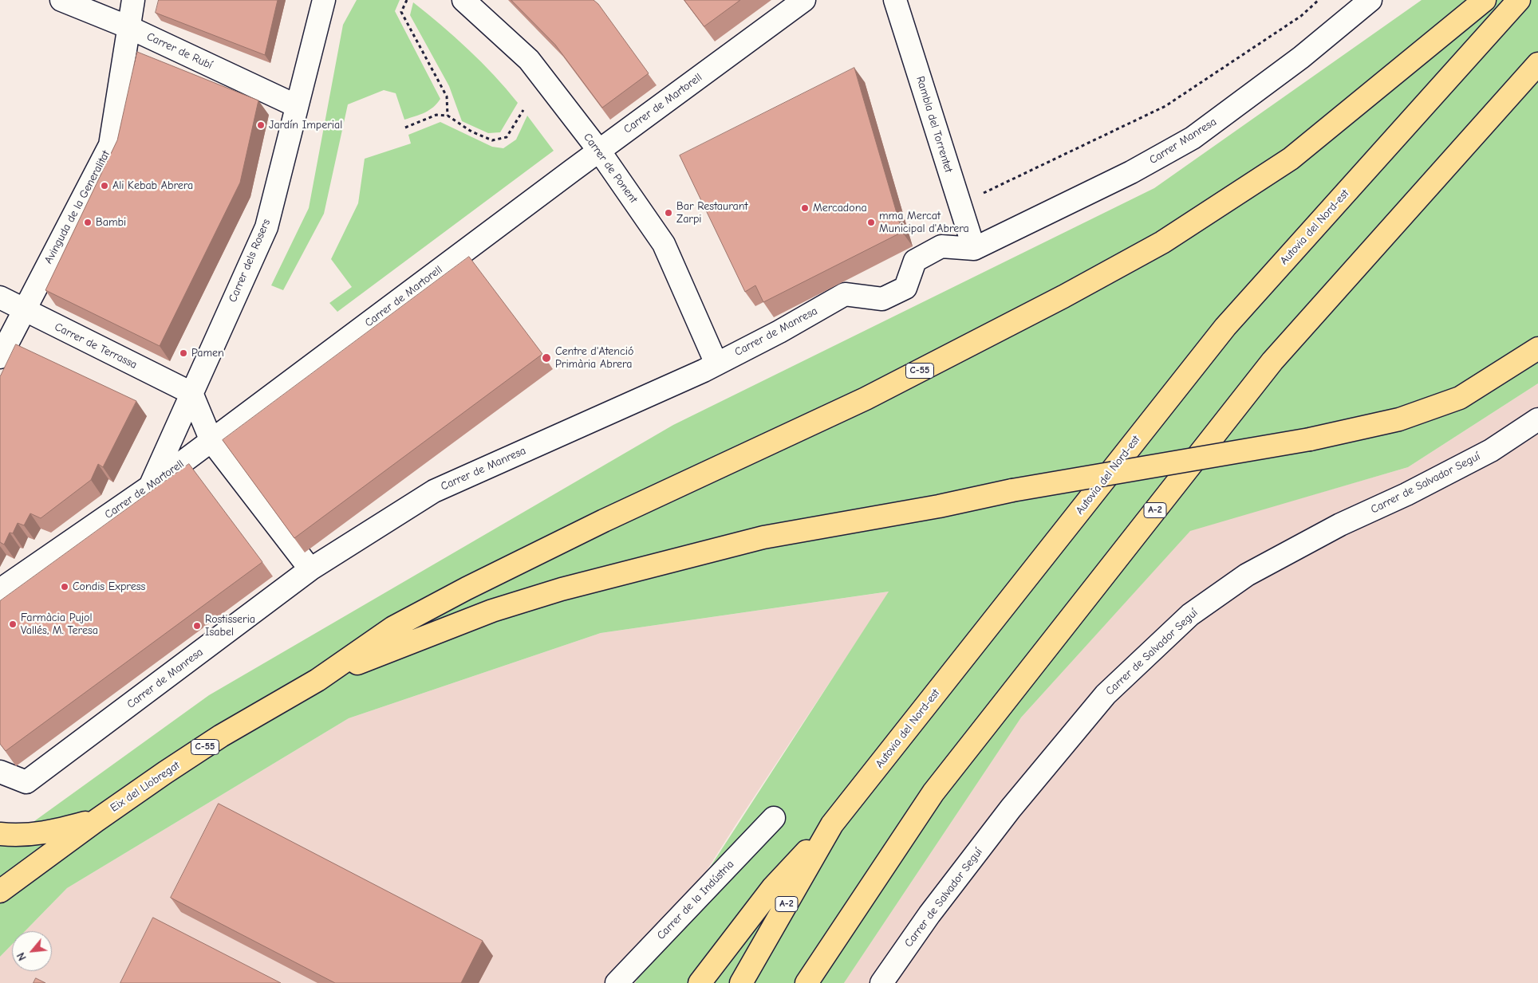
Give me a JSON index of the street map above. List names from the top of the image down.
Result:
{
  "streets": {
    "highway": [
      "Autovia del Nord-est",
      "C-55",
      "A-2",
      "Eix del Llobregat"
    ],
    "street": [
      "Carrer de Rubí",
      "Carrer de Martorell",
      "Rambla del Torrentet",
      "Carrer Manresa",
      "Carrer de Ponent",
      "Avinguda de la Generalitat",
      "Carrer dels Rosers",
      "Carrer de Manresa",
      "Carrer de Terrassa",
      "Carrer de Salvador Seguí",
      "Carrer de la Indústria"
    ]
  },
  "crossings": [
    ["Carrer de Rubí", "Avinguda de la Generalitat"],
    ["Carrer de Rubí", "Carrer dels Rosers"],
    ["Carrer de Martorell", "Carrer de Ponent"],
    ["Carrer de Martorell", "Carrer dels Rosers"],
    ["Rambla del Torrentet", "Carrer Manresa"],
    ["Rambla del Torrentet", "Carrer de Manresa"],
    ["Carrer Manresa", "Carrer de Manresa"],
    ["Carrer de Ponent", "Carrer de Manresa"],
    ["Avinguda de la Generalitat", "Carrer de Terrassa"],
    ["Carrer dels Rosers", "Carrer de Terrassa"],
    ["C-55", "Eix del Llobregat"]
  ],
  "places": [
    "Jardín Imperial",
    "Ali Kebab Abrera",
    "Mercadona",
    "Bar Restaurant Zarpi",
    "Bambi",
    "mma Mercat Municipal d'Abrera",
    "Pamen",
    "Centre d'Atenció Primària Abrera",
    "Condis Express",
    "Farmàcia Pujol Vallés, M. Teresa",
    "Rostisseria Isabel"
  ],
  "north": "bottom left"
}
